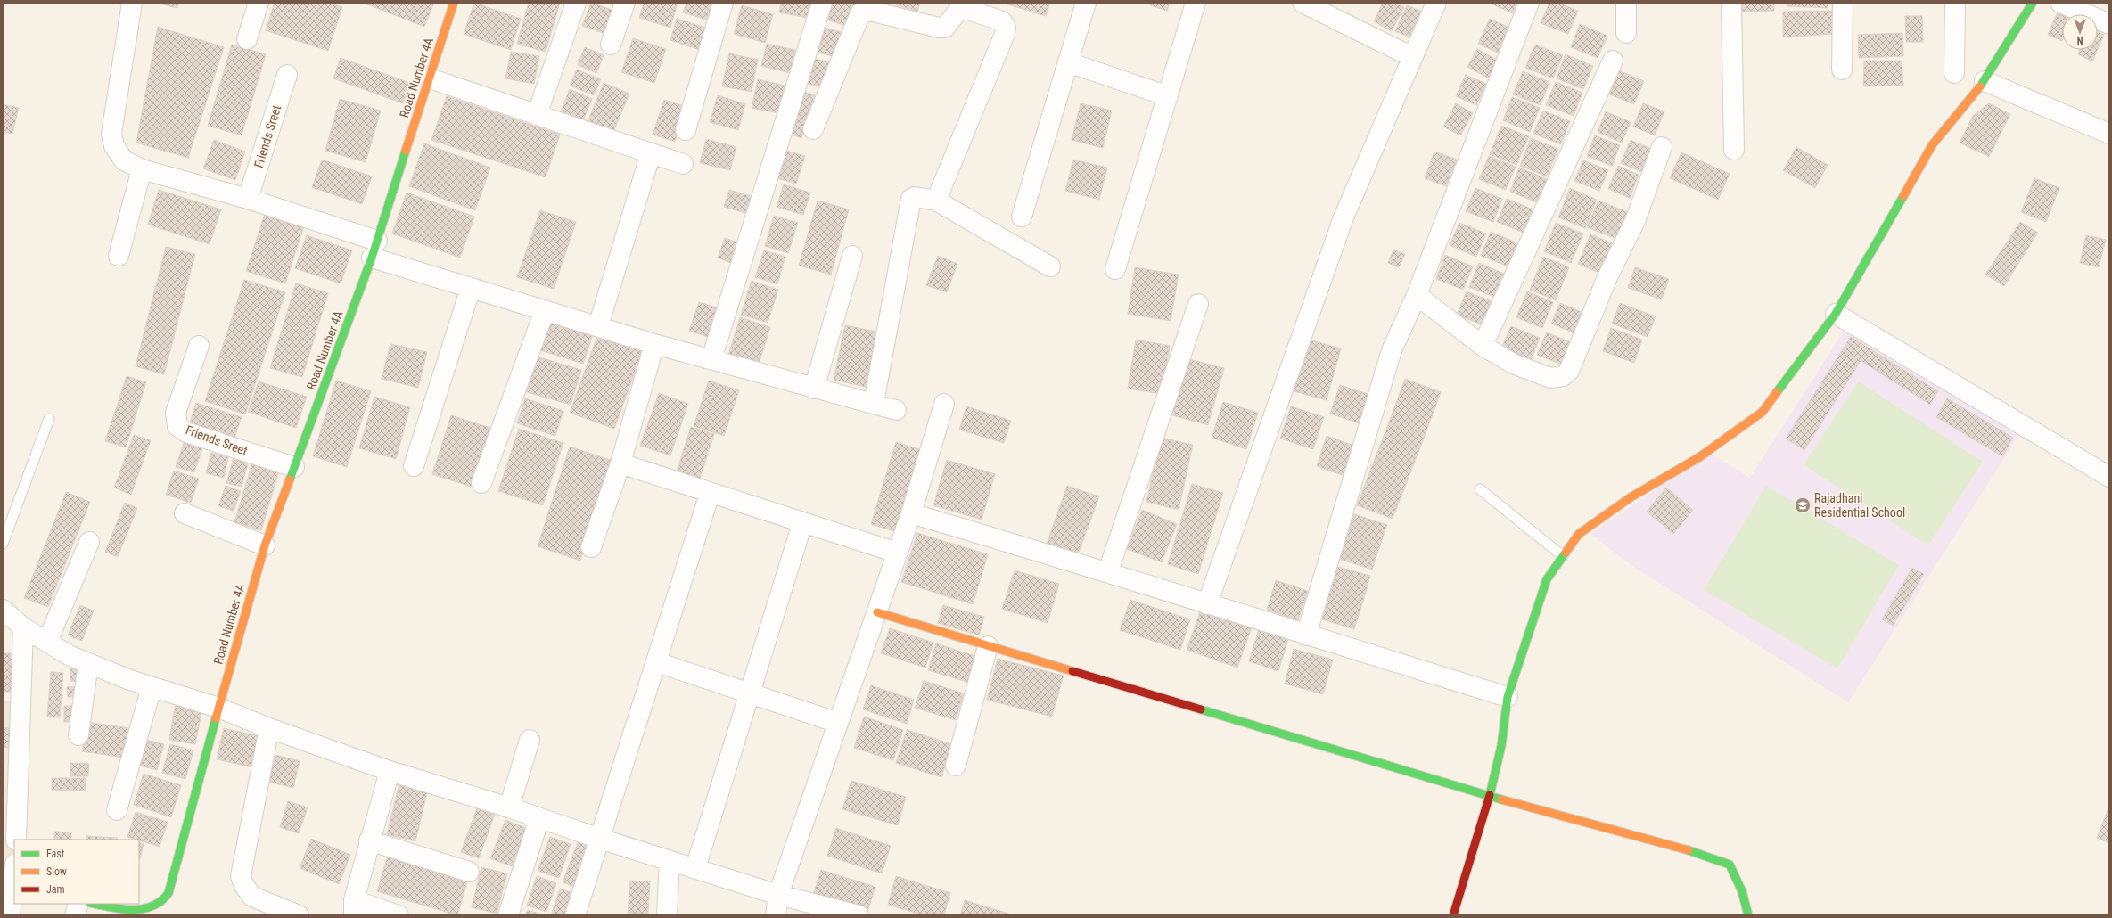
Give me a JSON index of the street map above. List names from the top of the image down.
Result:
{
  "streets": {
    "street": ["Road Number 4A", "Friends Sreet"]
  },
  "crossings": [
    ["Road Number 4A", "Friends Sreet"]
  ],
  "places": {
    "school or university": ["Rajadhani Residential School"]
  },
  "legend": ["Fast", "Slow", "Jam"],
  "north": "bottom"
}
